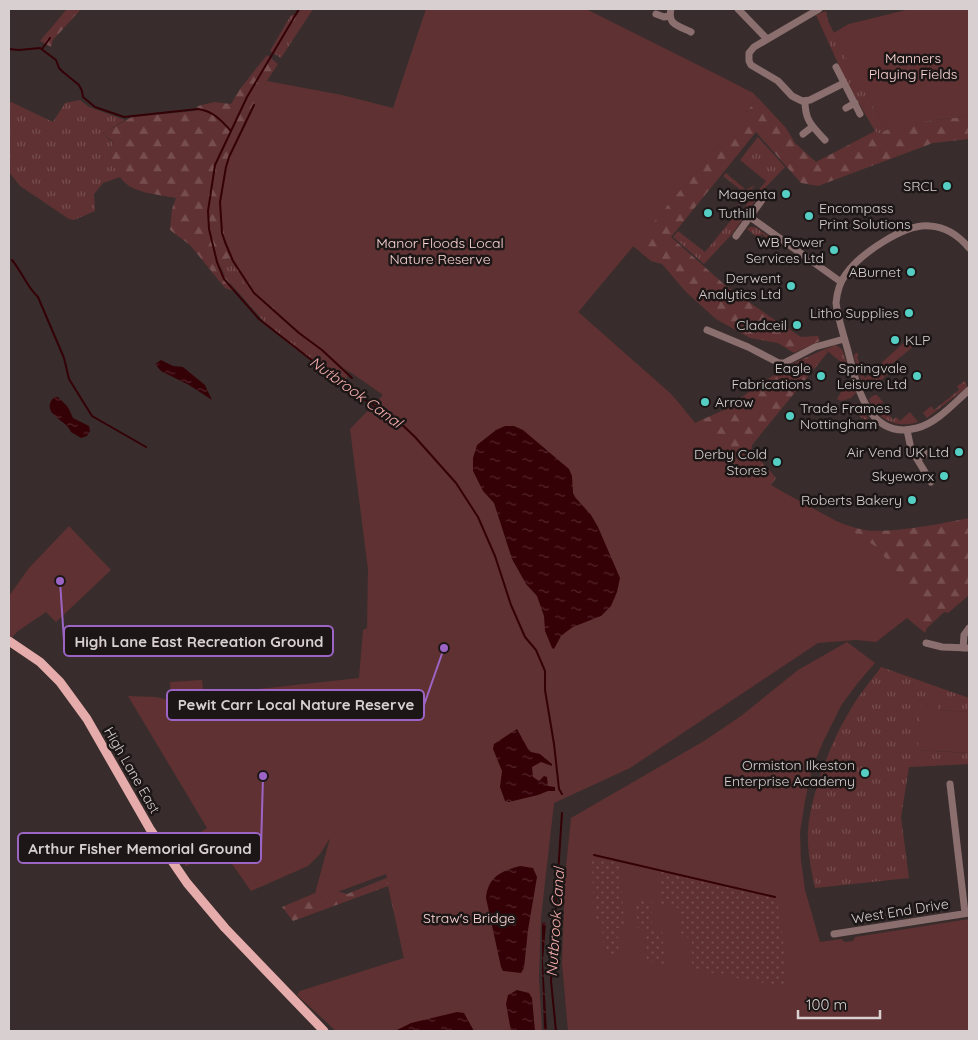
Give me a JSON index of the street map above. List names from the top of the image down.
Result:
{
  "streets": {
    "main road": ["High Lane East"],
    "street": ["West End Drive"]
  },
  "water": ["Nutbrook Canal"],
  "parks": ["Manners Playing Fields", "Manor Floods Local Nature Reserve", "Straw's Bridge"],
  "places": [
    "SRCL",
    "Magenta",
    "Tuthill",
    "Encompass Print Solutions",
    "WB Power Services Ltd",
    "ABurnet",
    "Derwent Analytics Ltd",
    "Litho Supplies",
    "Cladceil",
    "KLP",
    "Eagle Fabrications",
    "Springvale Leisure Ltd",
    "Arrow",
    "Trade Frames Nottingham",
    "Air Vend UK Ltd",
    "Derby Cold Stores",
    "Skyeworx",
    "Roberts Bakery",
    "High Lane East Recreation Ground",
    "Pewit Carr Local Nature Reserve",
    "Ormiston Ilkeston Enterprise Academy",
    "Arthur Fisher Memorial Ground"
  ],
  "scale_bar": "100 m"
}
